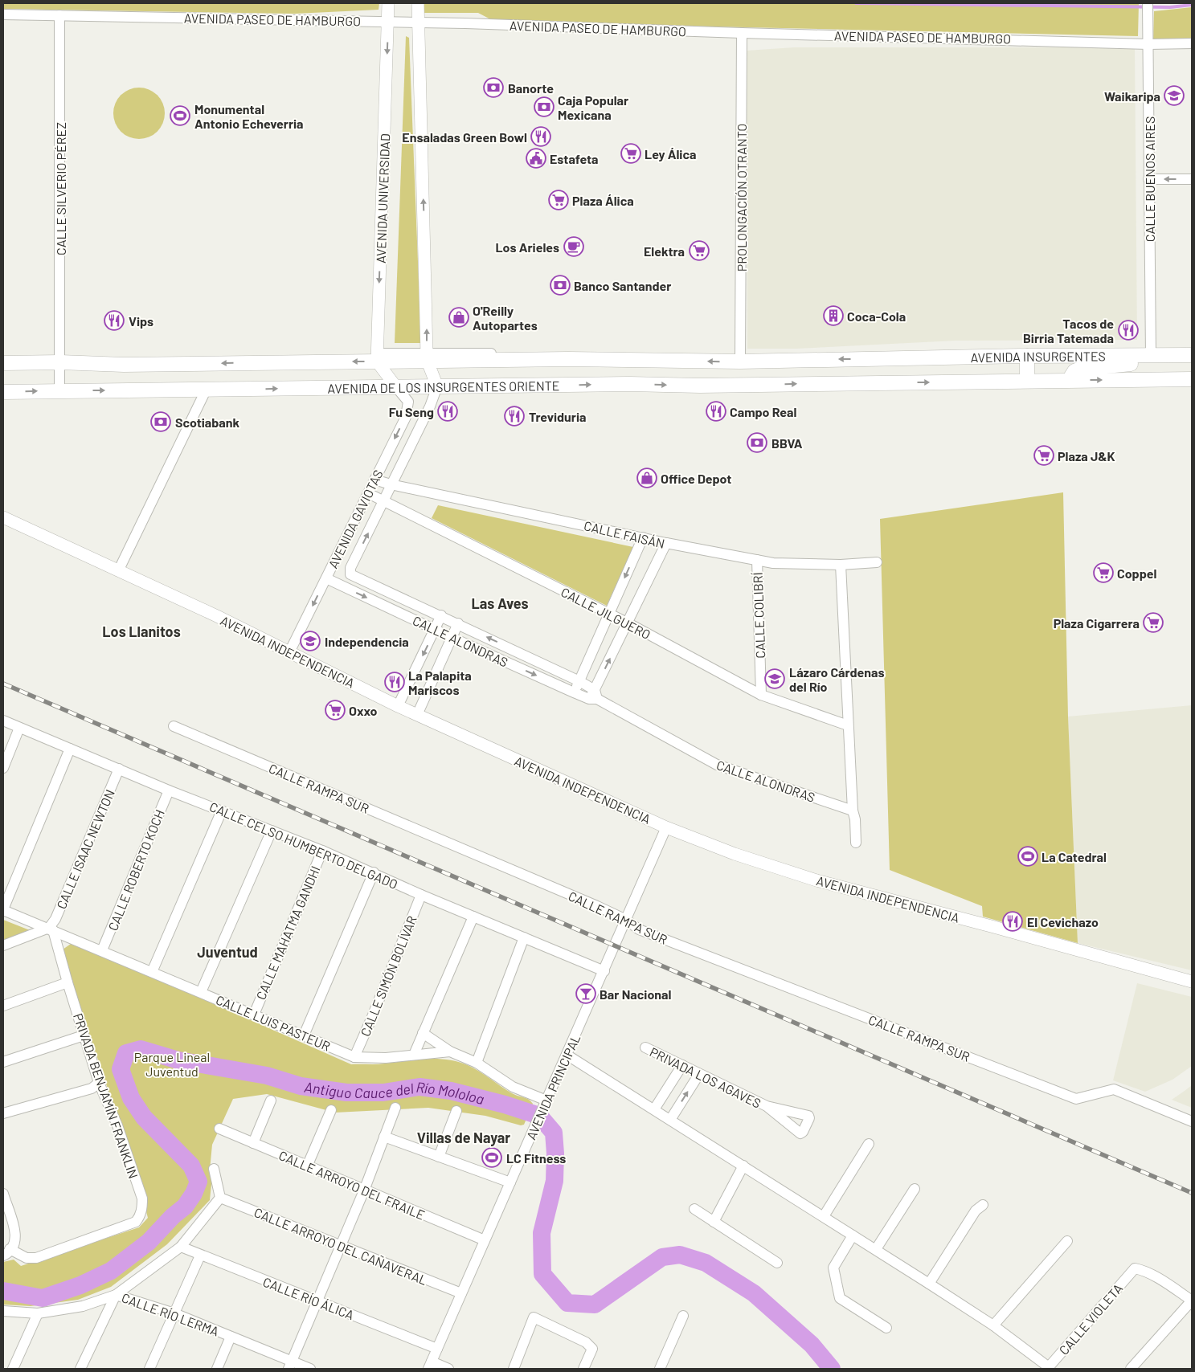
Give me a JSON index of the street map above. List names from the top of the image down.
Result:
{
  "streets": {
    "highway": ["AVENIDA INSURGENTES", "AVENIDA DE LOS INSURGENTES ORIENTE"],
    "main road": ["AVENIDA UNIVERSIDAD", "AVENIDA INDEPENDENCIA"],
    "street": [
      "AVENIDA PASEO DE HAMBURGO",
      "CALLE BUENOS AIRES",
      "CALLE SILVERIO PÉREZ",
      "PROLONGACIÓN OTRANTO",
      "AVENIDA GAVIOTAS",
      "CALLE FAISÁN",
      "CALLE JILGUERO",
      "CALLE COLIBRÍ",
      "CALLE ALONDRAS",
      "CALLE RAMPA SUR",
      "CALLE CELSO HUMBERTO DELGADO",
      "CALLE ISAAC NEWTON",
      "CALLE ROBERTO KOCH",
      "CALLE MAHATMA GANDHI",
      "CALLE SIMÓN BOLÍVAR",
      "CALLE LUIS PASTEUR",
      "PRIVADA LOS AGAVES",
      "AVENIDA PRINCIPAL",
      "PRIVADA BENJAMÍN FRANKLIN",
      "CALLE ARROYO DEL FRAILE",
      "CALLE ARROYO DEL CAÑAVERAL",
      "CALLE RÍO ÁLICA",
      "CALLE RÍO LERMA",
      "CALLE VIOLETA"
    ]
  },
  "crossings": [
    ["AVENIDA PASEO DE HAMBURGO", "CALLE BUENOS AIRES"],
    ["AVENIDA PASEO DE HAMBURGO", "CALLE SILVERIO PÉREZ"],
    ["AVENIDA PASEO DE HAMBURGO", "PROLONGACIÓN OTRANTO"],
    ["AVENIDA PASEO DE HAMBURGO", "AVENIDA UNIVERSIDAD"],
    ["CALLE BUENOS AIRES", "AVENIDA INSURGENTES"],
    ["CALLE SILVERIO PÉREZ", "AVENIDA DE LOS INSURGENTES ORIENTE"],
    ["PROLONGACIÓN OTRANTO", "AVENIDA DE LOS INSURGENTES ORIENTE"],
    ["AVENIDA UNIVERSIDAD", "AVENIDA DE LOS INSURGENTES ORIENTE"],
    ["AVENIDA INSURGENTES", "AVENIDA DE LOS INSURGENTES ORIENTE"],
    ["AVENIDA DE LOS INSURGENTES ORIENTE", "AVENIDA GAVIOTAS"],
    ["AVENIDA GAVIOTAS", "CALLE FAISÁN"],
    ["AVENIDA GAVIOTAS", "CALLE JILGUERO"],
    ["AVENIDA GAVIOTAS", "CALLE ALONDRAS"],
    ["AVENIDA GAVIOTAS", "AVENIDA INDEPENDENCIA"],
    ["CALLE FAISÁN", "CALLE COLIBRÍ"],
    ["CALLE JILGUERO", "CALLE COLIBRÍ"],
    ["AVENIDA INDEPENDENCIA", "AVENIDA PRINCIPAL"],
    ["CALLE RAMPA SUR", "AVENIDA PRINCIPAL"],
    ["CALLE CELSO HUMBERTO DELGADO", "CALLE ISAAC NEWTON"],
    ["CALLE CELSO HUMBERTO DELGADO", "CALLE ROBERTO KOCH"],
    ["CALLE CELSO HUMBERTO DELGADO", "CALLE MAHATMA GANDHI"],
    ["CALLE CELSO HUMBERTO DELGADO", "CALLE SIMÓN BOLÍVAR"],
    ["CALLE CELSO HUMBERTO DELGADO", "AVENIDA PRINCIPAL"],
    ["CALLE ISAAC NEWTON", "CALLE LUIS PASTEUR"],
    ["CALLE ISAAC NEWTON", "PRIVADA BENJAMÍN FRANKLIN"],
    ["CALLE ROBERTO KOCH", "CALLE LUIS PASTEUR"],
    ["CALLE MAHATMA GANDHI", "CALLE LUIS PASTEUR"],
    ["CALLE SIMÓN BOLÍVAR", "CALLE LUIS PASTEUR"],
    ["CALLE LUIS PASTEUR", "AVENIDA PRINCIPAL"],
    ["CALLE LUIS PASTEUR", "PRIVADA BENJAMÍN FRANKLIN"],
    ["AVENIDA PRINCIPAL", "CALLE ARROYO DEL FRAILE"],
    ["AVENIDA PRINCIPAL", "CALLE ARROYO DEL CAÑAVERAL"],
    ["AVENIDA PRINCIPAL", "CALLE RÍO ÁLICA"]
  ],
  "districts": [
    "Las Aves",
    "Los Llanitos",
    "Juventud",
    "Villas de Nayar"
  ],
  "water": ["Antiguo Cauce del Río Mololoa"],
  "parks": ["Parque Lineal Juventud"],
  "places": {
    "bank": [
      "Banorte",
      "Caja Popular Mexicana",
      "Banco Santander",
      "Scotiabank",
      "BBVA"
    ],
    "school or university": ["Waikaripa", "Independencia", "Lázaro Cárdenas del Río"],
    "sports": ["Monumental Antonio Echeverria", "La Catedral", "LC Fitness"],
    "restaurant": [
      "Ensaladas Green Bowl",
      "Vips",
      "Tacos de Birria Tatemada",
      "Fu Seng",
      "Campo Real",
      "Treviduria",
      "La Palapita Mariscos",
      "El Cevichazo"
    ],
    "supermarket": [
      "Ley Álica",
      "Plaza Álica",
      "Elektra",
      "Plaza J&K",
      "Coppel",
      "Plaza Cigarrera",
      "Oxxo"
    ],
    "public building": ["Estafeta"],
    "cafe": ["Los Arieles"],
    "building": ["Coca-Cola"],
    "shop": ["O'Reilly Autopartes", "Office Depot"],
    "bar": ["Bar Nacional"]
  }
}
